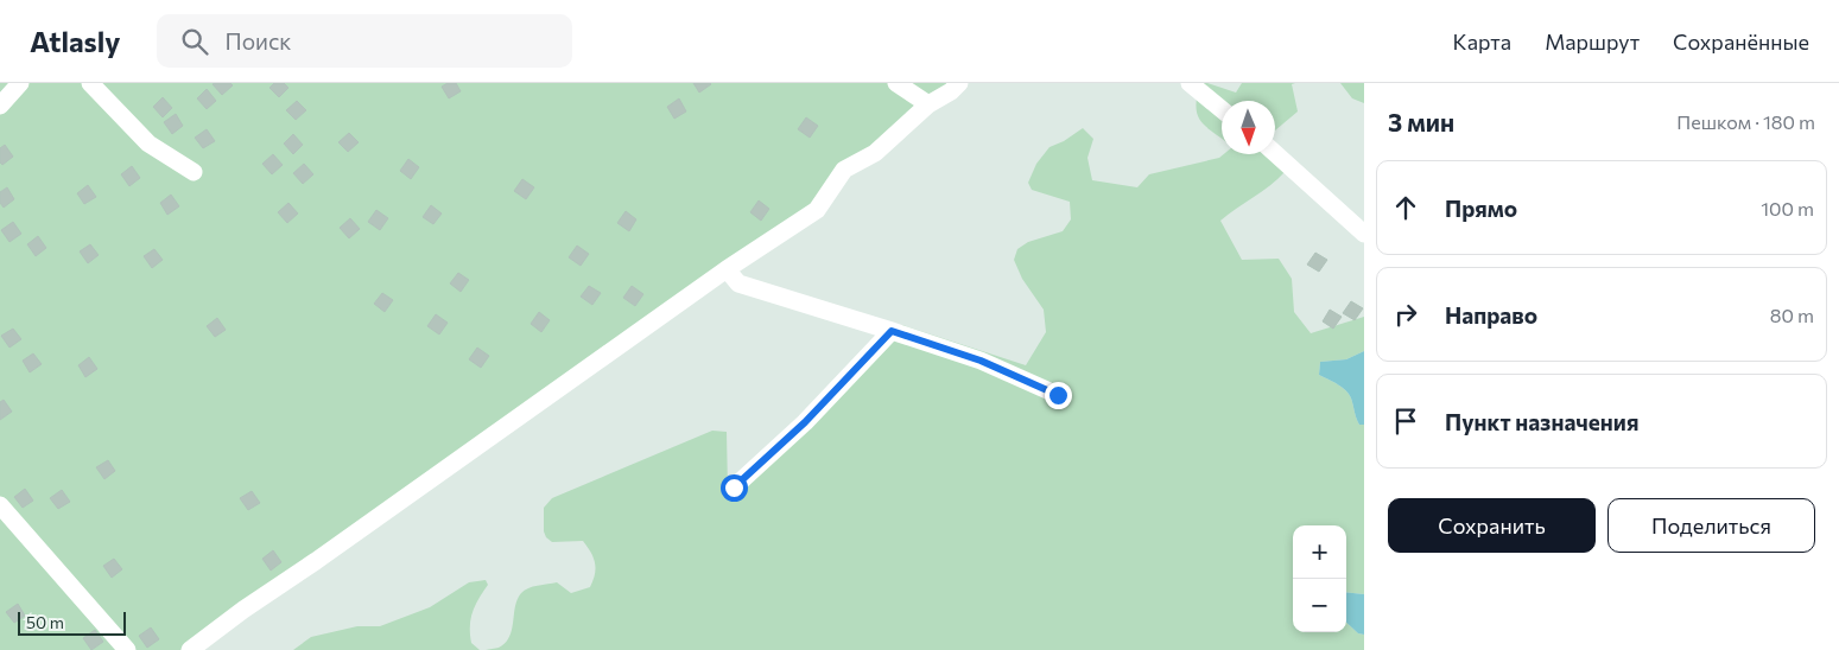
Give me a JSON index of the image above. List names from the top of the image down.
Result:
{
  "scale_bar": "50 m",
  "north": "bottom",
  "page": {
    "header": "Atlasly",
    "search": "Поиск",
    "nav": ["Карта", "Маршрут", "Сохранённые"],
    "heading": ["3 мин", "Пешком · 180 m"],
    "list": [
      ["Прямо", "100 m"],
      ["Направо", "80 m"],
      "Пункт назначения"
    ],
    "buttons": ["Сохранить", "Поделиться"],
    "map_buttons": ["+", "−"],
    "scale": "50 m"
  }
}
